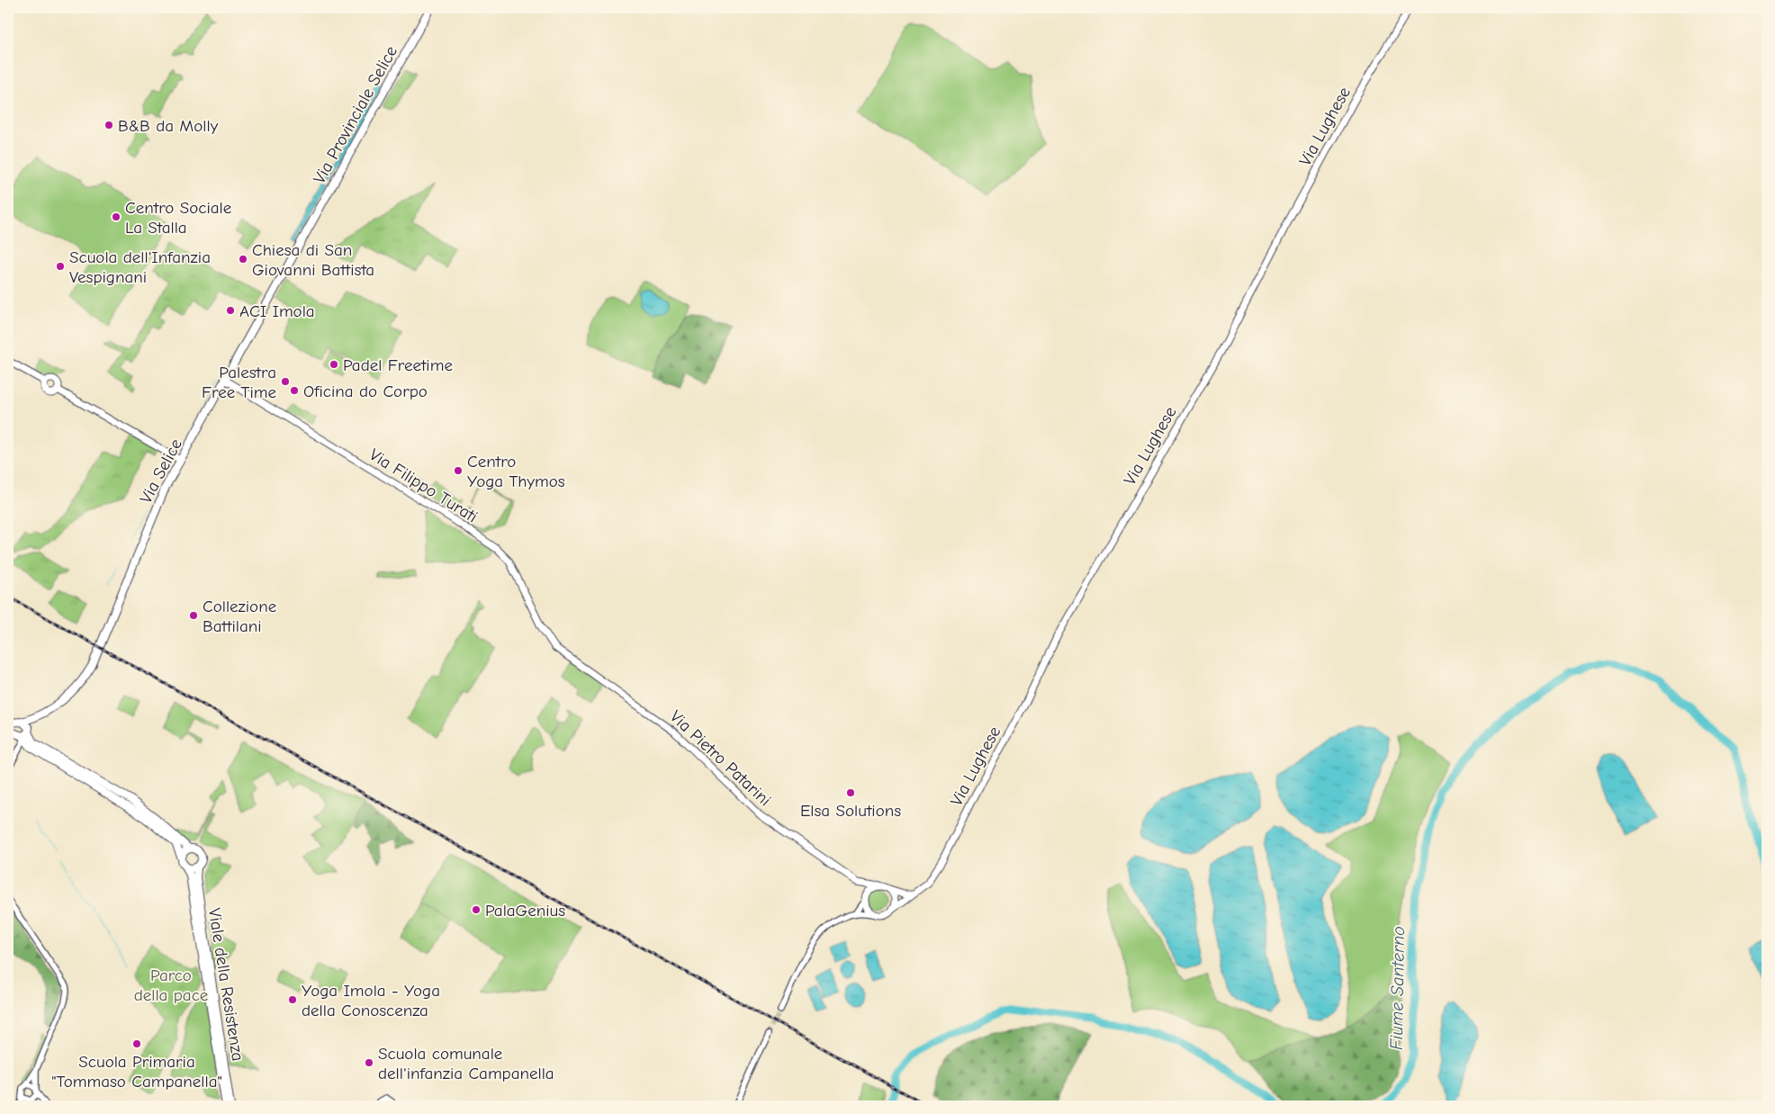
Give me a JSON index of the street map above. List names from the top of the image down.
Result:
{
  "streets": {
    "main road": [
      "Via Provinciale Selice",
      "Via Lughese",
      "Via Selice",
      "Via Filippo Turati",
      "Via Pietro Patarini",
      "Viale della Resistenza"
    ]
  },
  "crossings": [
    ["Via Provinciale Selice", "Via Selice"],
    ["Via Lughese", "Via Pietro Patarini"],
    ["Via Selice", "Via Filippo Turati"],
    ["Via Selice", "Viale della Resistenza"],
    ["Via Filippo Turati", "Via Pietro Patarini"]
  ],
  "water": ["Fiume Santerno"],
  "parks": ["Parco della pace"],
  "places": [
    "B&B da Molly",
    "Centro Sociale La Stalla",
    "Chiesa di San Giovanni Battista",
    "Scuola dell'Infanzia Vespignani",
    "ACI Imola",
    "Padel Freetime",
    "Palestra Free Time",
    "Oficina do Corpo",
    "Centro Yoga Thymos",
    "Collezione Battilani",
    "Elsa Solutions",
    "PalaGenius",
    "Yoga Imola - Yoga della Conoscenza",
    "Scuola Primaria \"Tommaso Campanella\"",
    "Scuola comunale dell'infanzia Campanella"
  ]
}
